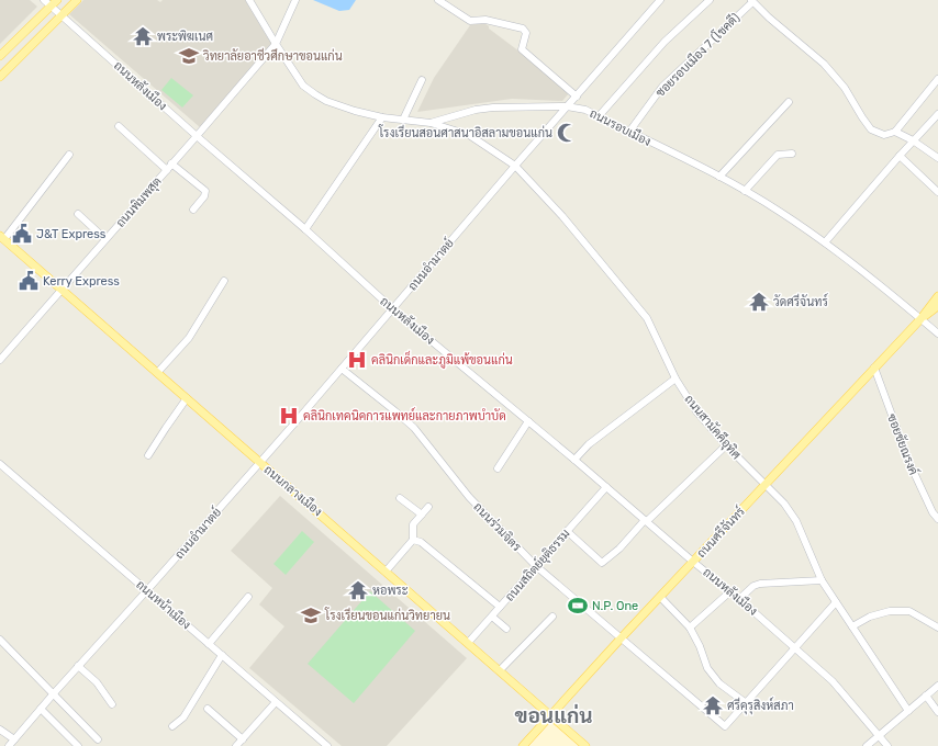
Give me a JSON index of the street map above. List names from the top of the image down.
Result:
{
  "streets": {
    "main road": ["ถนนกลางเมือง", "ถนนศรีจันทร์"],
    "street": [
      "ซอยรอบเมือง 7 (โชคดี)",
      "ถนนหลังเมือง",
      "ถนนรอบเมือง",
      "ถนนพิมพสุต",
      "ถนนอำมาตย์",
      "ถนนสามัคคีอุทิศ",
      "ซอยชัยณรงค์",
      "ถนนร่วมจิตร",
      "ถนนสถิตย์ยุติธรรม",
      "ถนนหน้าเมือง"
    ]
  },
  "crossings": [
    ["ซอยรอบเมือง 7 (โชคดี)", "ถนนรอบเมือง"],
    ["ถนนหลังเมือง", "ถนนพิมพสุต"],
    ["ถนนหลังเมือง", "ถนนอำมาตย์"],
    ["ถนนหลังเมือง", "ถนนศรีจันทร์"],
    ["ถนนหลังเมือง", "ถนนสถิตย์ยุติธรรม"],
    ["ถนนรอบเมือง", "ถนนพิมพสุต"],
    ["ถนนรอบเมือง", "ถนนอำมาตย์"],
    ["ถนนรอบเมือง", "ถนนสามัคคีอุทิศ"],
    ["ถนนรอบเมือง", "ถนนศรีจันทร์"],
    ["ถนนพิมพสุต", "ถนนกลางเมือง"],
    ["ถนนอำมาตย์", "ถนนสามัคคีอุทิศ"],
    ["ถนนอำมาตย์", "ถนนกลางเมือง"],
    ["ถนนอำมาตย์", "ถนนร่วมจิตร"],
    ["ถนนอำมาตย์", "ถนนหน้าเมือง"],
    ["ถนนสามัคคีอุทิศ", "ถนนศรีจันทร์"],
    ["ซอยชัยณรงค์", "ถนนศรีจันทร์"],
    ["ถนนกลางเมือง", "ถนนศรีจันทร์"],
    ["ถนนกลางเมือง", "ถนนสถิตย์ยุติธรรม"],
    ["ถนนร่วมจิตร", "ถนนศรีจันทร์"],
    ["ถนนร่วมจิตร", "ถนนสถิตย์ยุติธรรม"]
  ],
  "districts": ["ขอนแก่น"],
  "places": {
    "temple": [
      "พระพิฆเนศ",
      "วัดศรีจันทร์",
      "หอพระ",
      "ศรีคุรุสิงห์สภา"
    ],
    "school or university": ["วิทยาลัยอาชีวศึกษาขอนแก่น", "โรงเรียนขอนแก่นวิทยายน"],
    "mosque": ["โรงเรียนสอนศาสนาอิสลามขอนแก่น"],
    "public building": ["J&T Express", "Kerry Express"],
    "hospital": ["คลินิกเด็กและภูมิแพ้ขอนแก่น", "คลินิกเทคนิคการแพทย์และกายภาพบำบัด"],
    "sports": ["N.P. One"]
  }
}
